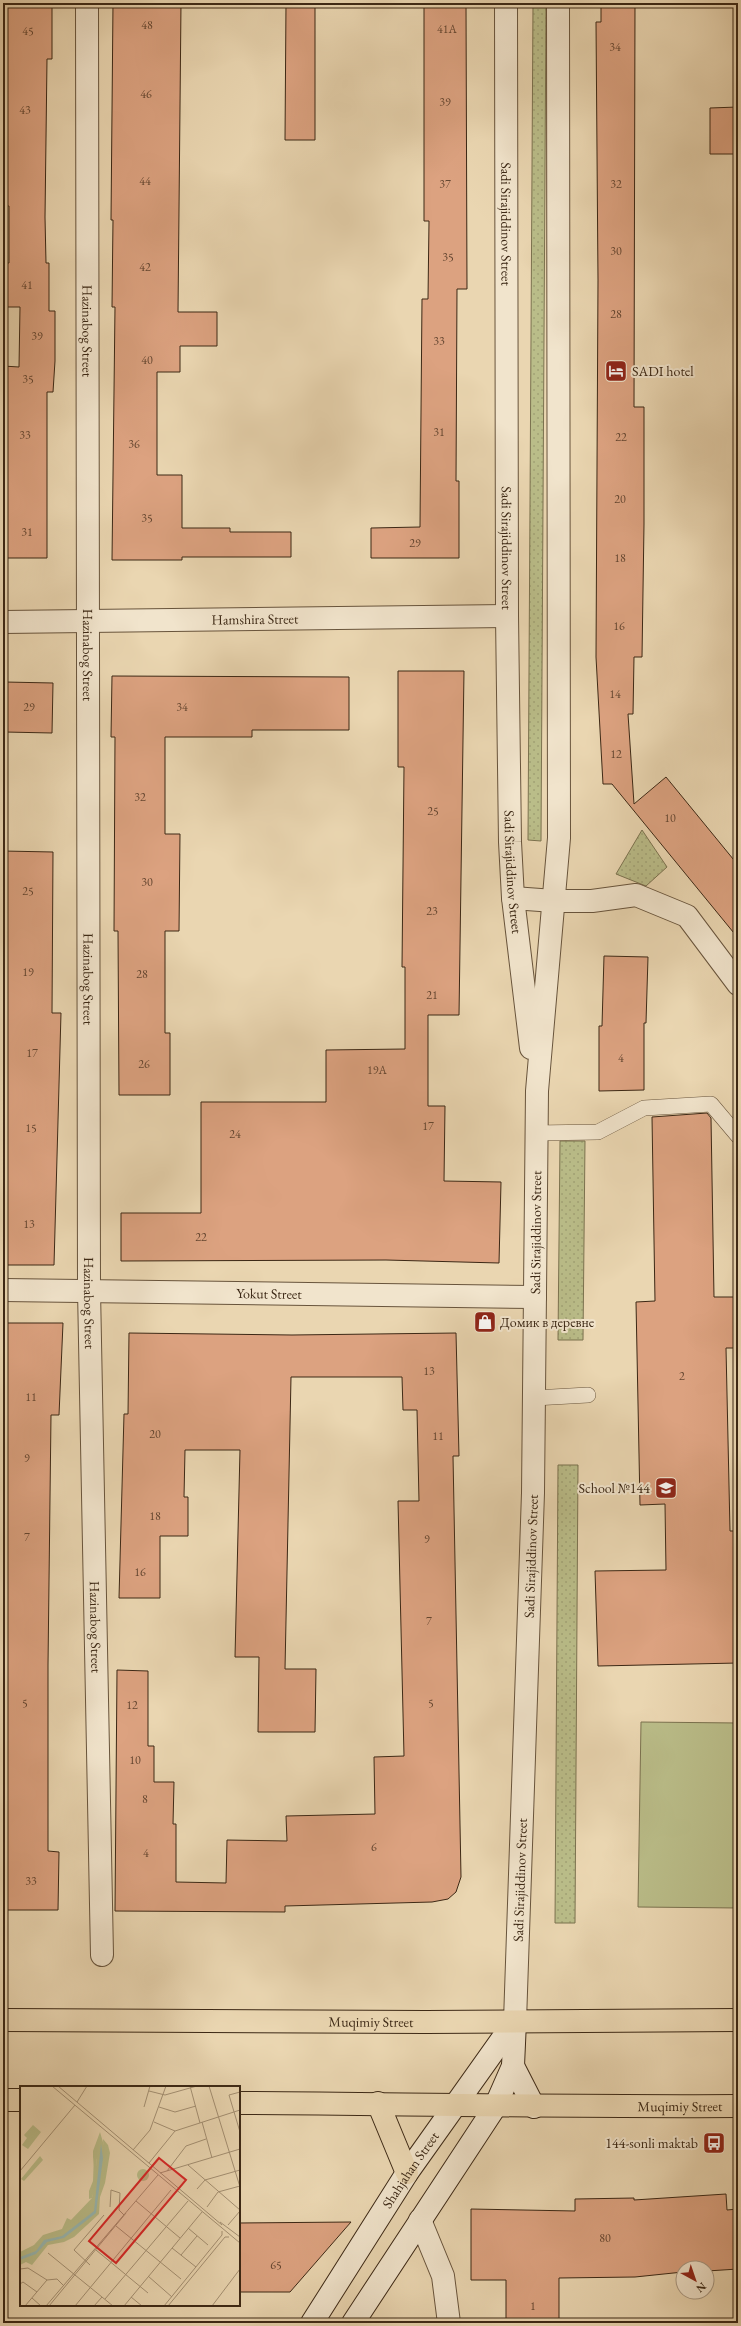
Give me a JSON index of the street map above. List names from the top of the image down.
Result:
{
  "streets": {
    "main road": ["Muqimiy Street"],
    "street": [
      "Sadi Sirajiddinov Street",
      "Hazinabog Street",
      "Hamshira Street",
      "Yokut Street",
      "Shahjahan Street"
    ]
  },
  "crossings": [
    ["Sadi Sirajiddinov Street", "Hamshira Street"],
    ["Sadi Sirajiddinov Street", "Yokut Street"],
    ["Sadi Sirajiddinov Street", "Muqimiy Street"],
    ["Sadi Sirajiddinov Street", "Shahjahan Street"],
    ["Hazinabog Street", "Hamshira Street"],
    ["Hazinabog Street", "Yokut Street"],
    ["Muqimiy Street", "Shahjahan Street"]
  ],
  "places": {
    "hotel": ["SADI hotel"],
    "shop": ["Домик в деревне"],
    "school or university": ["School №144"],
    "bus stop": ["144-sonli maktab"]
  },
  "house_numbers": [
    "48",
    "41A",
    "45",
    "34",
    "46",
    "39",
    "43",
    "44",
    "37",
    "32",
    "30",
    "35",
    "42",
    "41",
    "28",
    "39",
    "33",
    "40",
    "35",
    "31",
    "33",
    "22",
    "36",
    "20",
    "35",
    "31",
    "29",
    "18",
    "16",
    "14",
    "29",
    "34",
    "12",
    "32",
    "25",
    "10",
    "30",
    "25",
    "23",
    "19",
    "28",
    "21",
    "17",
    "4",
    "26",
    "19A",
    "17",
    "15",
    "24",
    "13",
    "22",
    "13",
    "2",
    "11",
    "20",
    "11",
    "9",
    "18",
    "7",
    "9",
    "16",
    "7",
    "5",
    "5",
    "12",
    "10",
    "8",
    "6",
    "4",
    "33",
    "80",
    "65",
    "1"
  ],
  "north": "bottom right"
}
